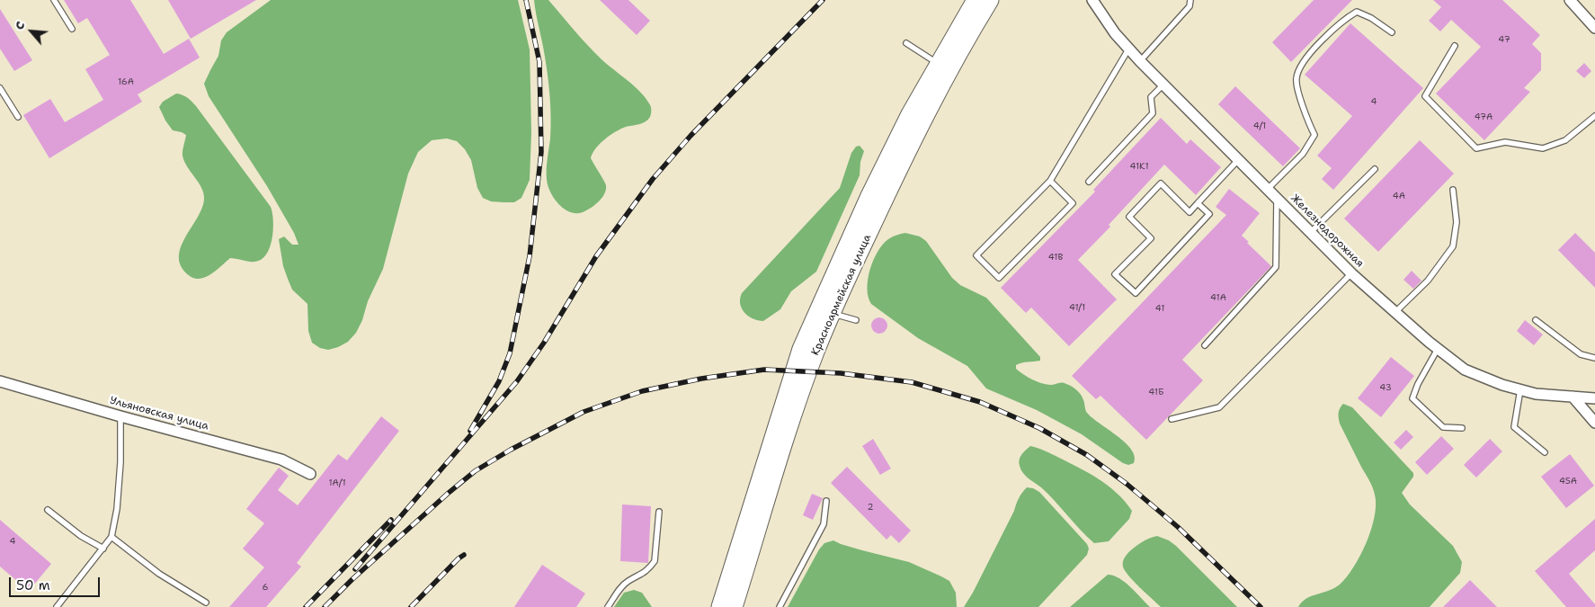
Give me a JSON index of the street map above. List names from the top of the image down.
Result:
{
  "streets": {
    "main road": ["Красноармейская улица"],
    "street": ["Железнодорожная", "Ульяновская улица"]
  },
  "house_numbers": [
    "47",
    "16А",
    "4",
    "47А",
    "4/1",
    "41К1",
    "4А",
    "41В",
    "41А",
    "41/1",
    "41",
    "43",
    "41Б",
    "45А",
    "1А/1",
    "2",
    "4",
    "6"
  ],
  "scale_bar": "50 m",
  "north": "top left"
}
